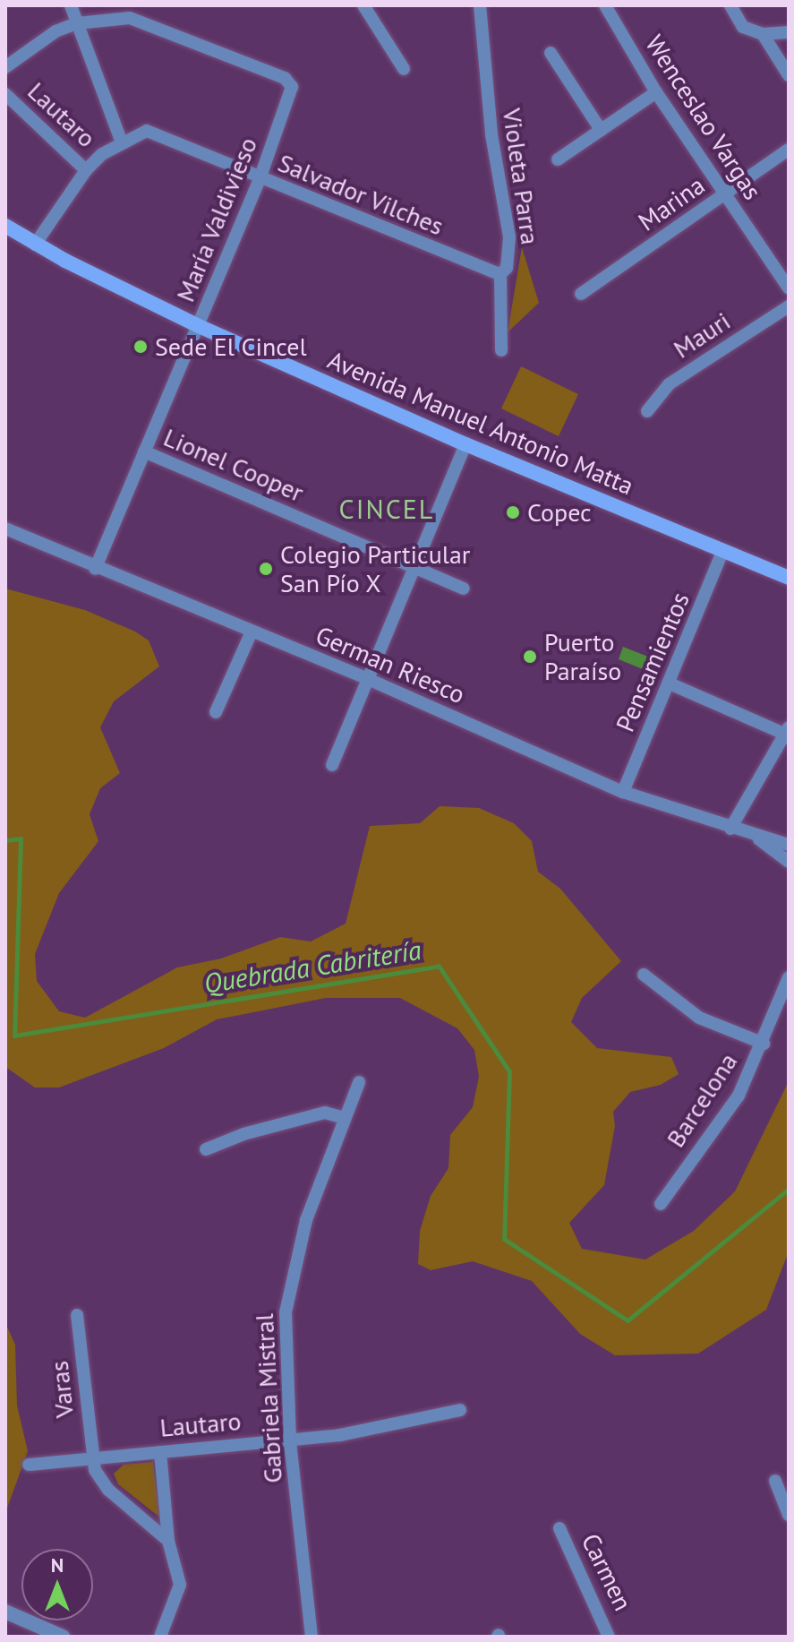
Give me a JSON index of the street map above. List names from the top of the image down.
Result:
{
  "streets": {
    "main road": ["Avenida Manuel Antonio Matta"],
    "street": [
      "Lautaro",
      "Wenceslao Vargas",
      "Violeta Parra",
      "Salvador Vilches",
      "Marina",
      "María Valdivieso",
      "Mauri",
      "Lionel Cooper",
      "Pensamientos",
      "German Riesco",
      "Barcelona",
      "Varas",
      "Gabriela Mistral",
      "Carmen"
    ]
  },
  "crossings": [
    ["Lautaro", "Varas"],
    ["Lautaro", "Gabriela Mistral"],
    ["Wenceslao Vargas", "Marina"],
    ["Violeta Parra", "Salvador Vilches"],
    ["Salvador Vilches", "María Valdivieso"],
    ["María Valdivieso", "Avenida Manuel Antonio Matta"],
    ["María Valdivieso", "Lionel Cooper"],
    ["María Valdivieso", "German Riesco"],
    ["Avenida Manuel Antonio Matta", "Pensamientos"],
    ["Pensamientos", "German Riesco"]
  ],
  "districts": ["CINCEL"],
  "water": ["Quebrada Cabritería"],
  "places": [
    "Sede El Cincel",
    "Copec",
    "Colegio Particular San Pío X",
    "Puerto Paraíso"
  ],
  "north": "top"
}
